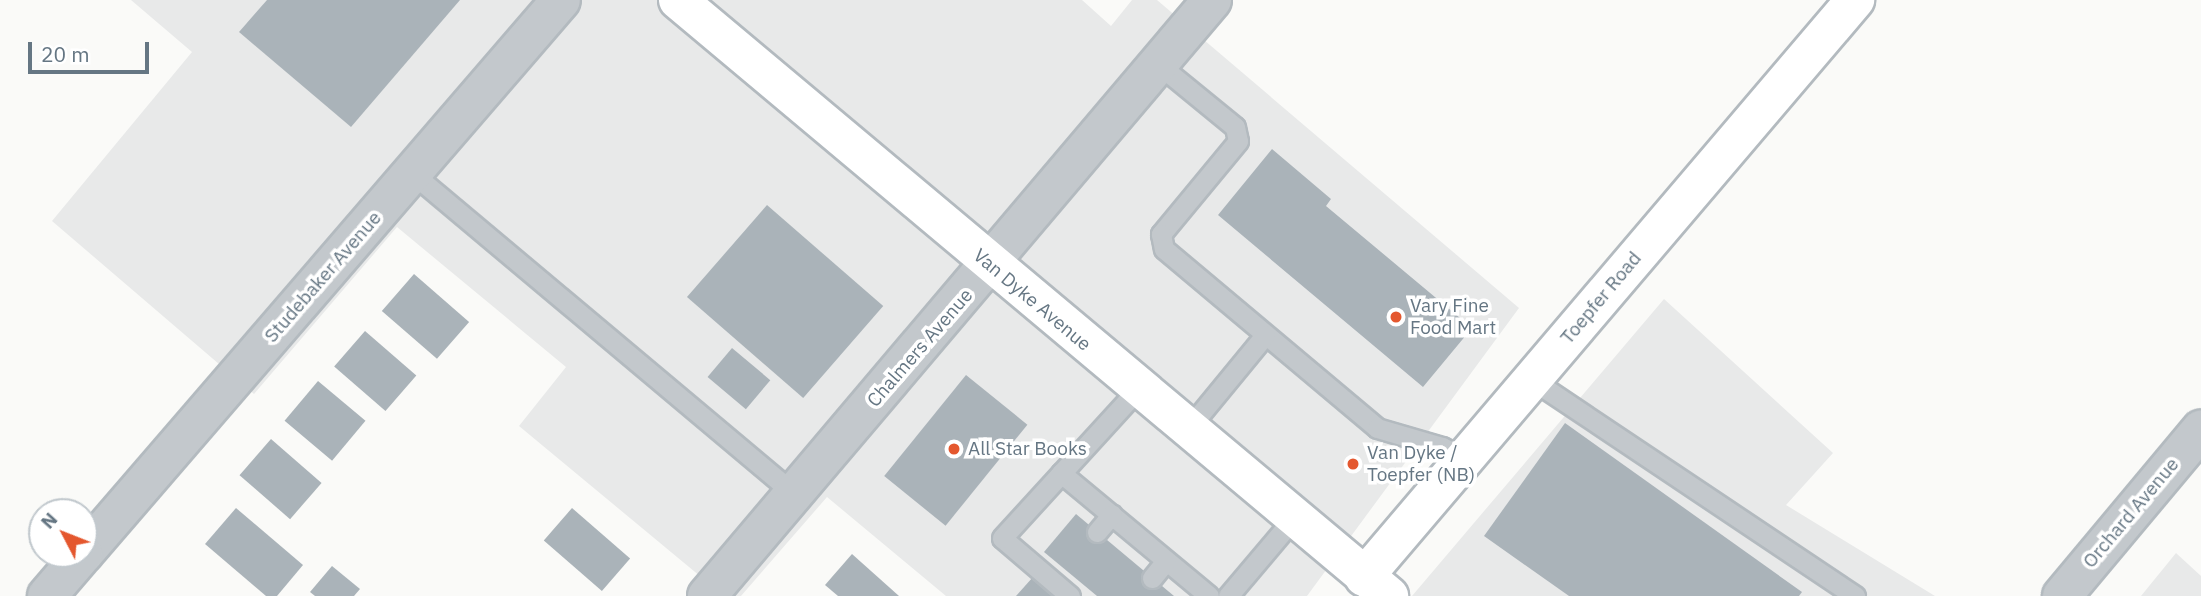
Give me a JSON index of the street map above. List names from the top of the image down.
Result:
{
  "streets": {
    "main road": ["Toepfer Road", "Van Dyke Avenue"],
    "street": ["Studebaker Avenue", "Chalmers Avenue", "Orchard Avenue"]
  },
  "crossings": [
    ["Toepfer Road", "Van Dyke Avenue"],
    ["Van Dyke Avenue", "Chalmers Avenue"]
  ],
  "places": ["Vary Fine Food Mart", "All Star Books", "Van Dyke / Toepfer (NB)"],
  "scale_bar": "20 m",
  "north": "top left"
}
